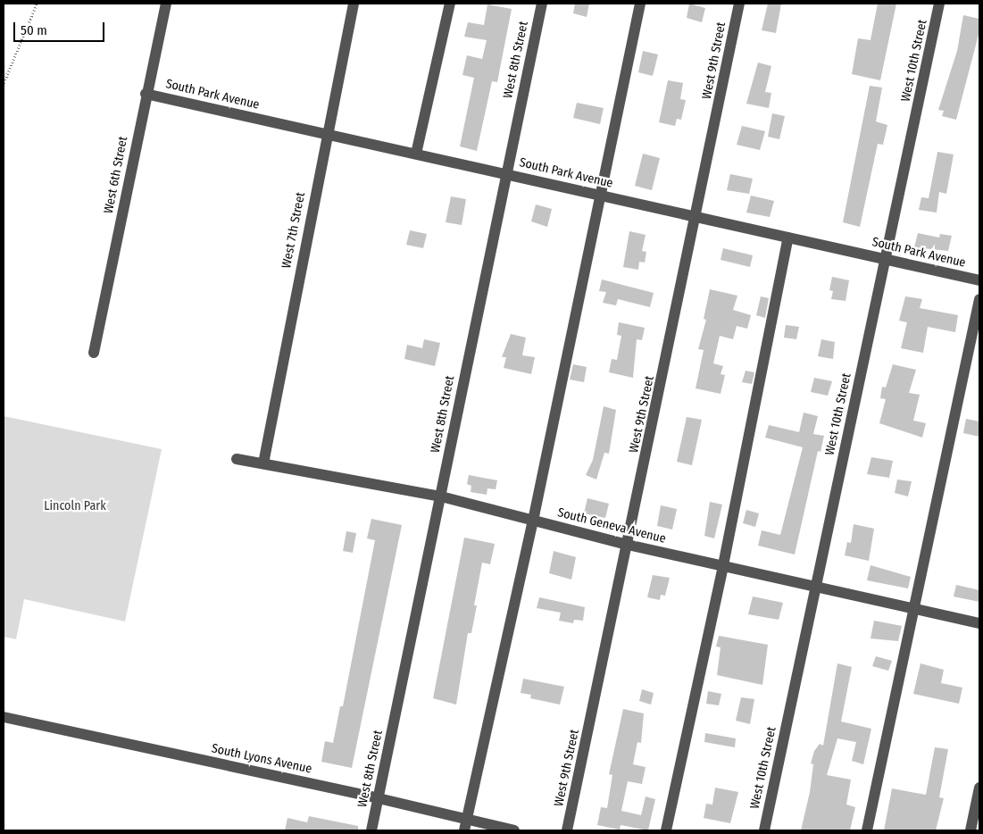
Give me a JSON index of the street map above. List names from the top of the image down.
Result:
{
  "streets": {
    "street": [
      "West 8th Street",
      "West 9th Street",
      "West 10th Street",
      "South Park Avenue",
      "West 6th Street",
      "West 7th Street",
      "South Geneva Avenue",
      "South Lyons Avenue"
    ]
  },
  "crossings": [
    ["West 8th Street", "South Park Avenue"],
    ["West 8th Street", "South Geneva Avenue"],
    ["West 8th Street", "South Lyons Avenue"],
    ["West 9th Street", "South Park Avenue"],
    ["West 9th Street", "South Geneva Avenue"],
    ["West 10th Street", "South Park Avenue"],
    ["West 10th Street", "South Geneva Avenue"],
    ["South Park Avenue", "West 6th Street"],
    ["South Park Avenue", "West 7th Street"],
    ["West 7th Street", "South Geneva Avenue"]
  ],
  "parks": ["Lincoln Park"],
  "scale_bar": "50 m"
}
